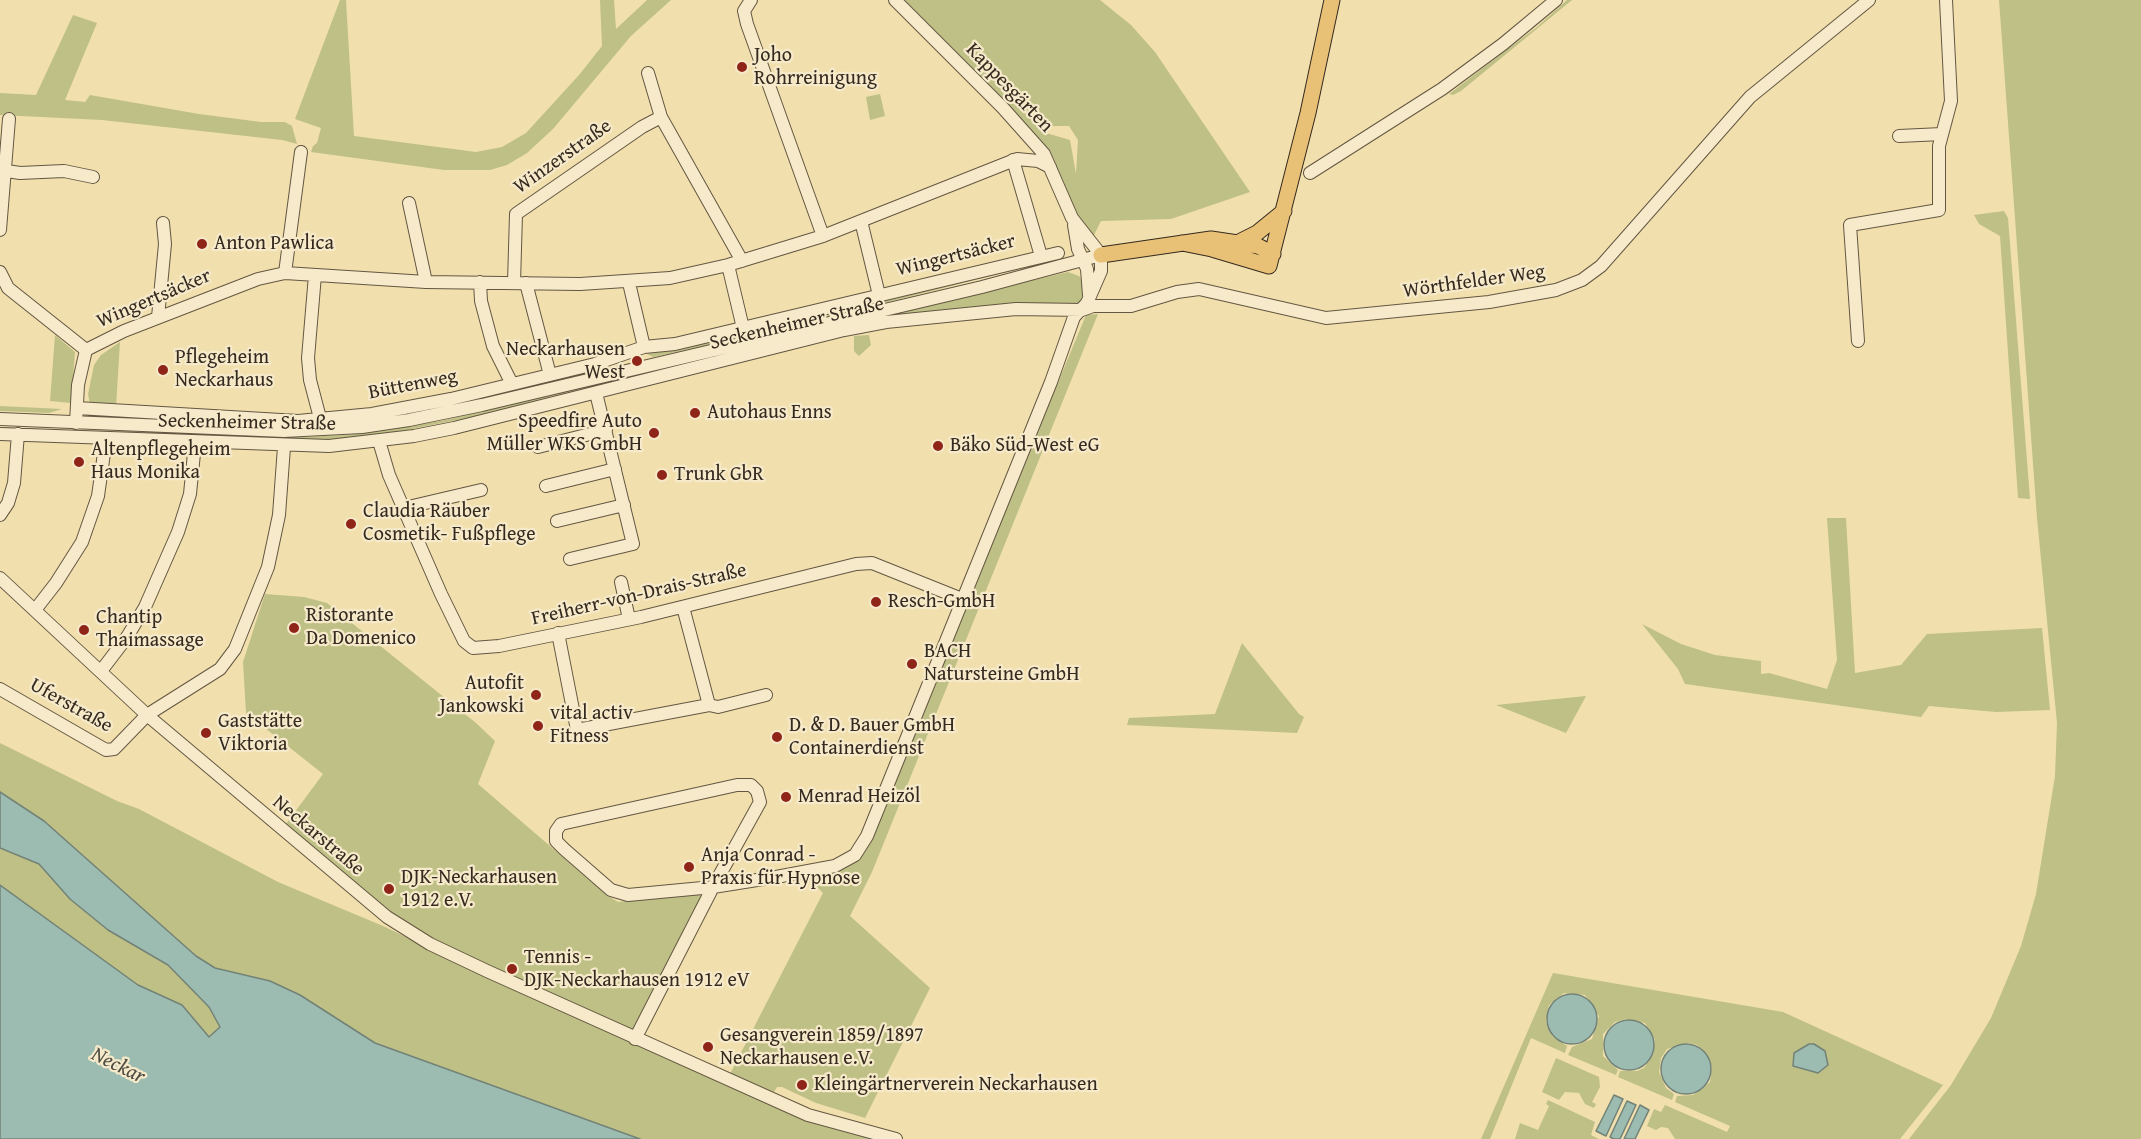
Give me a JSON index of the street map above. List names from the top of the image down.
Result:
{
  "streets": {
    "street": [
      "Kappesgärten",
      "Winzerstraße",
      "Wingertsäcker",
      "Wörthfelder Weg",
      "Seckenheimer Straße",
      "Büttenweg",
      "Freiherr-von-Drais-Straße",
      "Uferstraße",
      "Neckarstraße"
    ]
  },
  "crossings": [
    ["Kappesgärten", "Wingertsäcker"],
    ["Winzerstraße", "Wingertsäcker"],
    ["Wingertsäcker", "Büttenweg"],
    ["Wörthfelder Weg", "Seckenheimer Straße"],
    ["Seckenheimer Straße", "Freiherr-von-Drais-Straße"],
    ["Uferstraße", "Neckarstraße"]
  ],
  "water": ["Neckar"],
  "places": [
    "Joho Rohrreinigung",
    "Anton Pawlica",
    "Neckarhausen West",
    "Pflegeheim Neckarhaus",
    "Autohaus Enns",
    "Speedfire Auto Müller WKS GmbH",
    "Bäko Süd-West eG",
    "Altenpflegeheim Haus Monika",
    "Trunk GbR",
    "Claudia Räuber Cosmetik- Fußpflege",
    "Resch-GmbH",
    "Ristorante Da Domenico",
    "Chantip Thaimassage",
    "BACH Natursteine GmbH",
    "Autofit Jankowski",
    "vital activ Fitness",
    "Gaststätte Viktoria",
    "D. & D. Bauer GmbH Containerdienst",
    "Menrad Heizöl",
    "Anja Conrad - Praxis für Hypnose",
    "DJK-Neckarhausen 1912 e.V.",
    "Tennis - DJK-Neckarhausen 1912 eV",
    "Gesangverein 1859/1897 Neckarhausen e.V.",
    "Kleingärtnerverein Neckarhausen"
  ]
}
